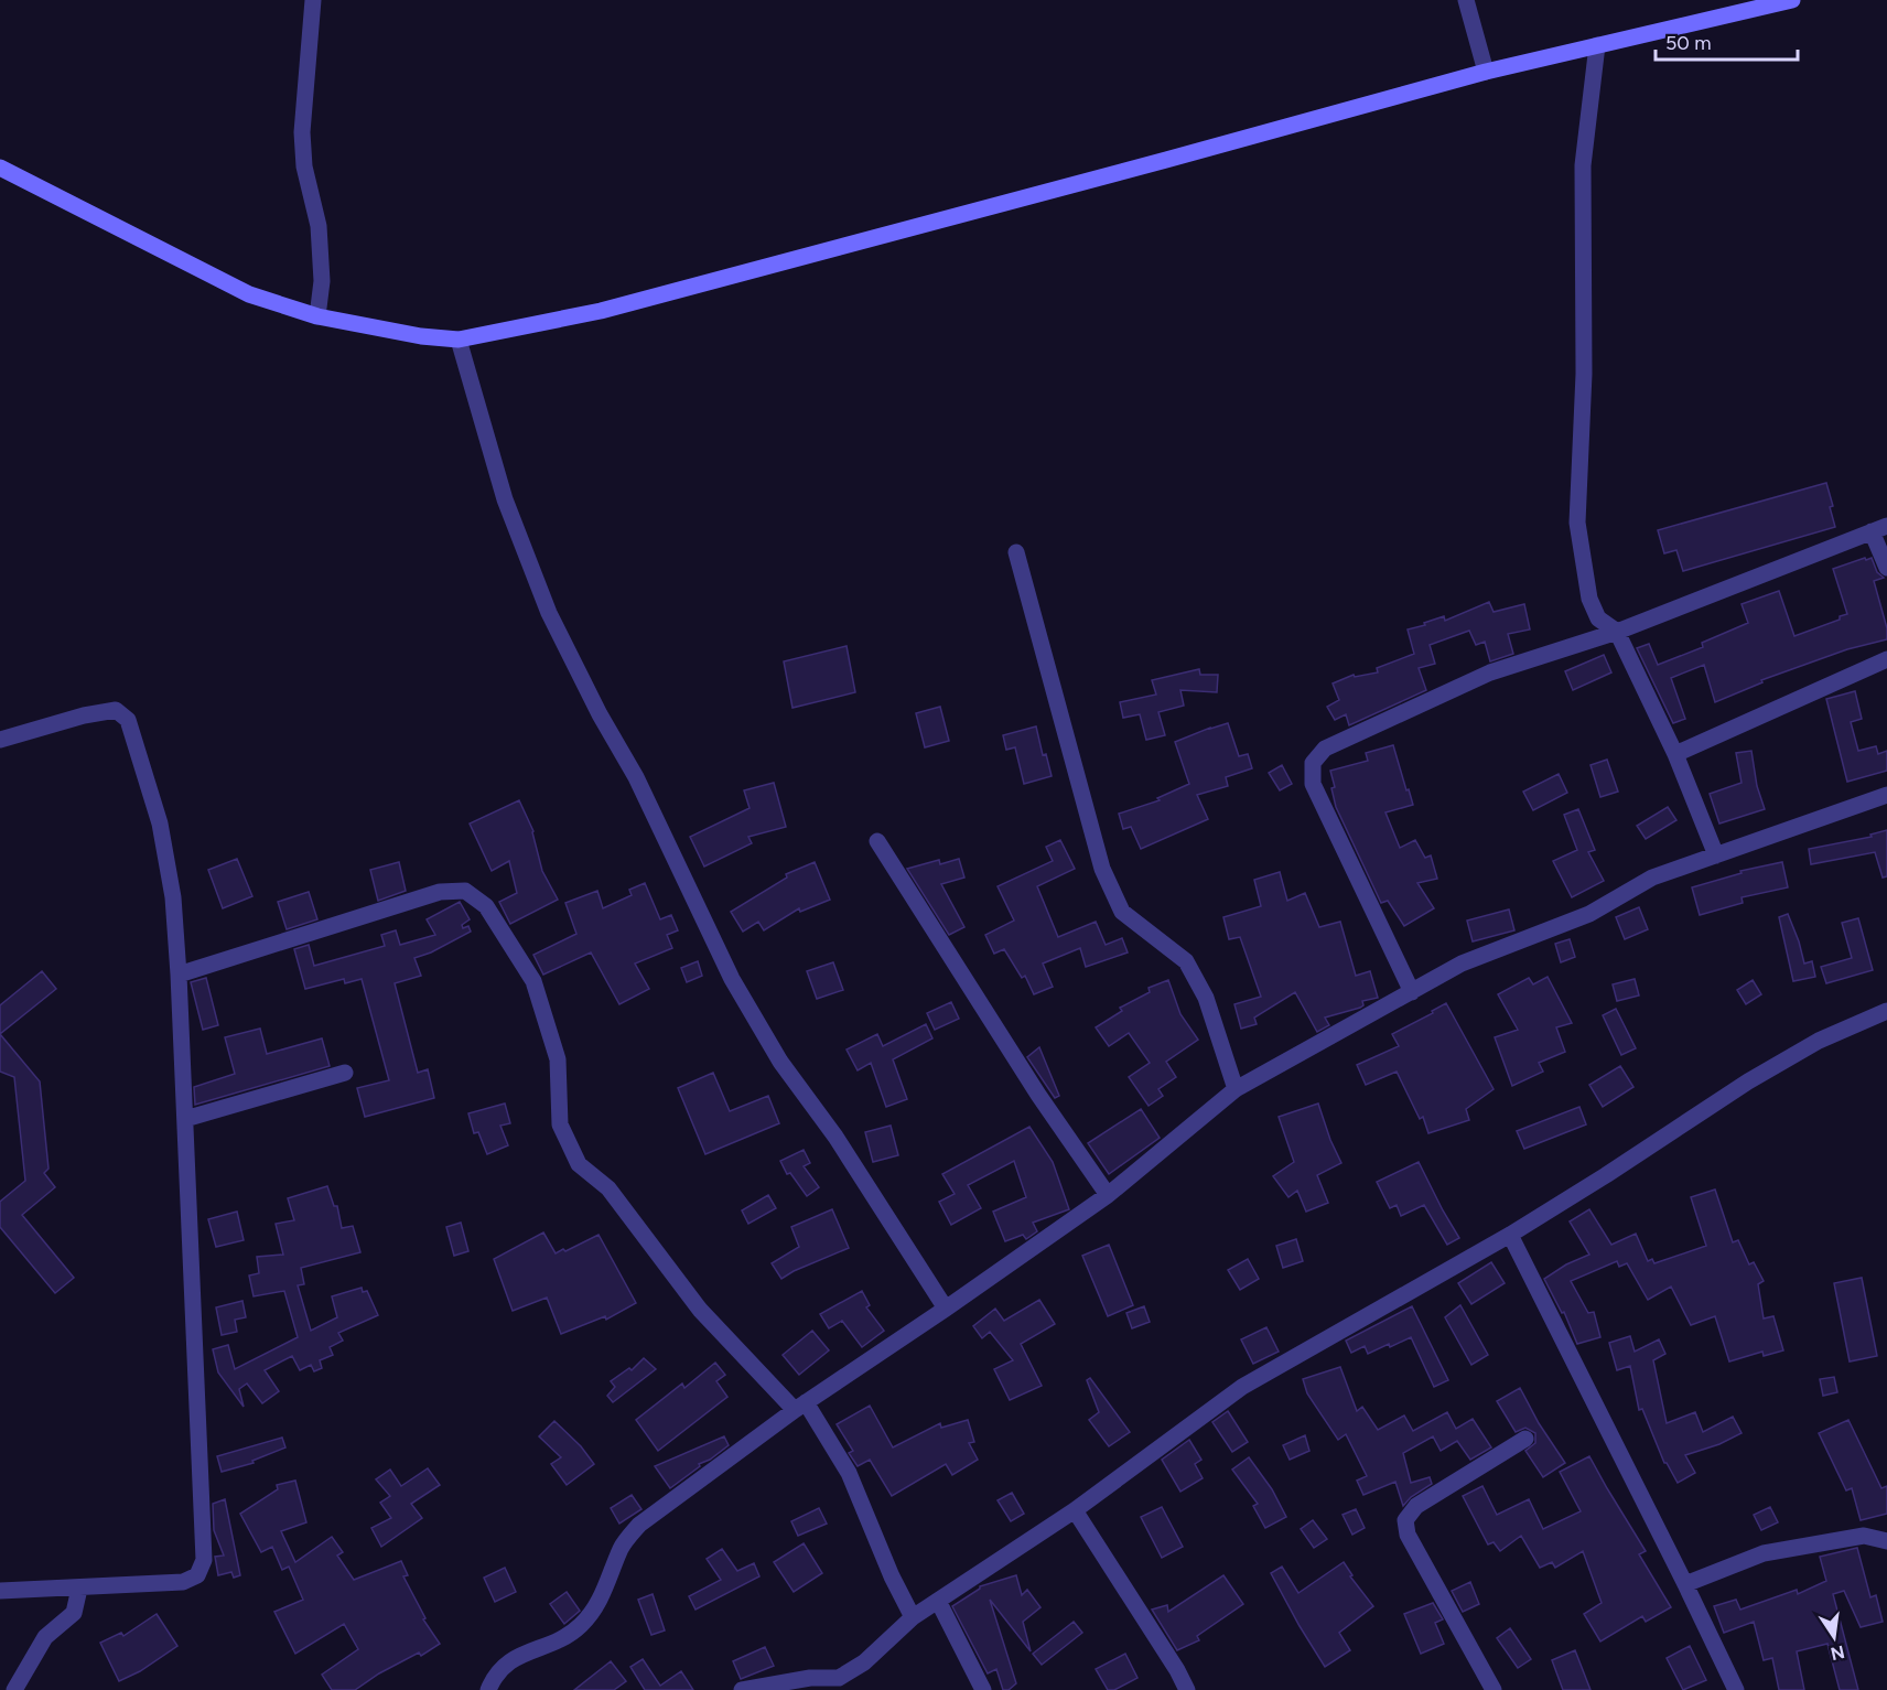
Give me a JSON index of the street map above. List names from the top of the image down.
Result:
{
  "scale_bar": "50 m",
  "north": "bottom"
}
